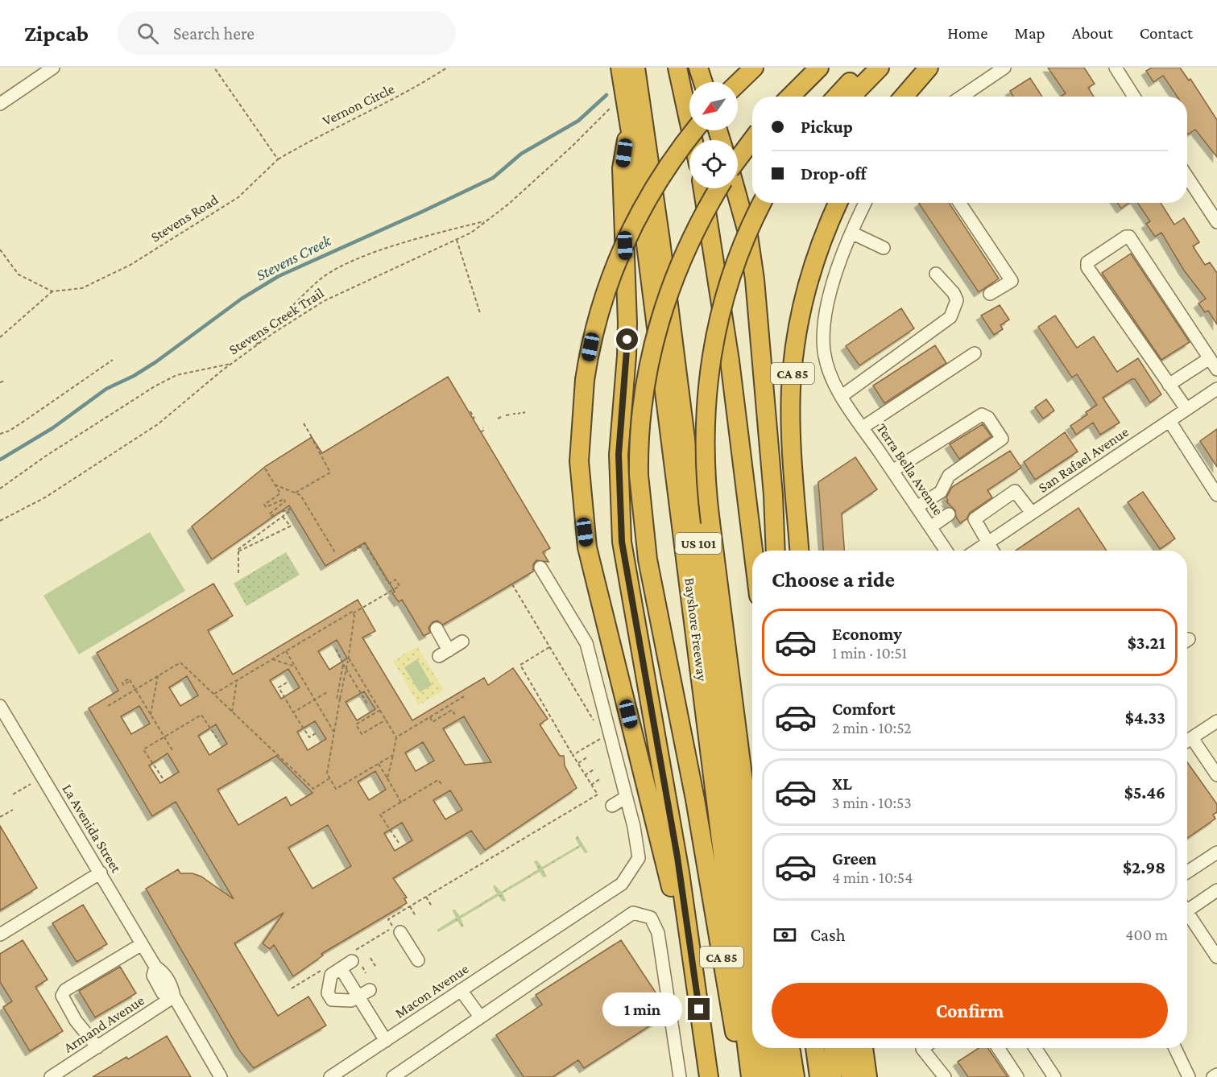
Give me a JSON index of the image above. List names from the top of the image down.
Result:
{
  "streets": {
    "highway": ["CA 85", "US 101", "Bayshore Freeway"],
    "street": [
      "San Rafael Avenue",
      "Terra Bella Avenue",
      "La Avenida Street",
      "Macon Avenue",
      "Armand Avenue"
    ],
    "path": ["Vernon Circle", "Stevens Road", "Stevens Creek Trail"]
  },
  "crossings": [
    ["Vernon Circle", "Stevens Road"],
    ["La Avenida Street", "Armand Avenue"]
  ],
  "water": ["Stevens Creek"],
  "north": "bottom left",
  "page": {
    "header": "Zipcab",
    "search": "Search here",
    "nav": [
      "Home",
      "Map",
      "About",
      "Contact"
    ],
    "banner": ["Pickup", "Drop-off"],
    "heading": "Choose a ride",
    "list": [
      {
        "name": "Economy",
        "note": "1 min · 10:51",
        "value": "$3.21"
      },
      {
        "name": "Comfort",
        "note": "2 min · 10:52",
        "value": "$4.33"
      },
      {
        "name": "XL",
        "note": "3 min · 10:53",
        "value": "$5.46"
      },
      {
        "name": "Green",
        "note": "4 min · 10:54",
        "value": "$2.98"
      }
    ],
    "pay": ["Cash", "400 m"],
    "buttons": "Confirm",
    "bubble": "1 min"
  }
}
